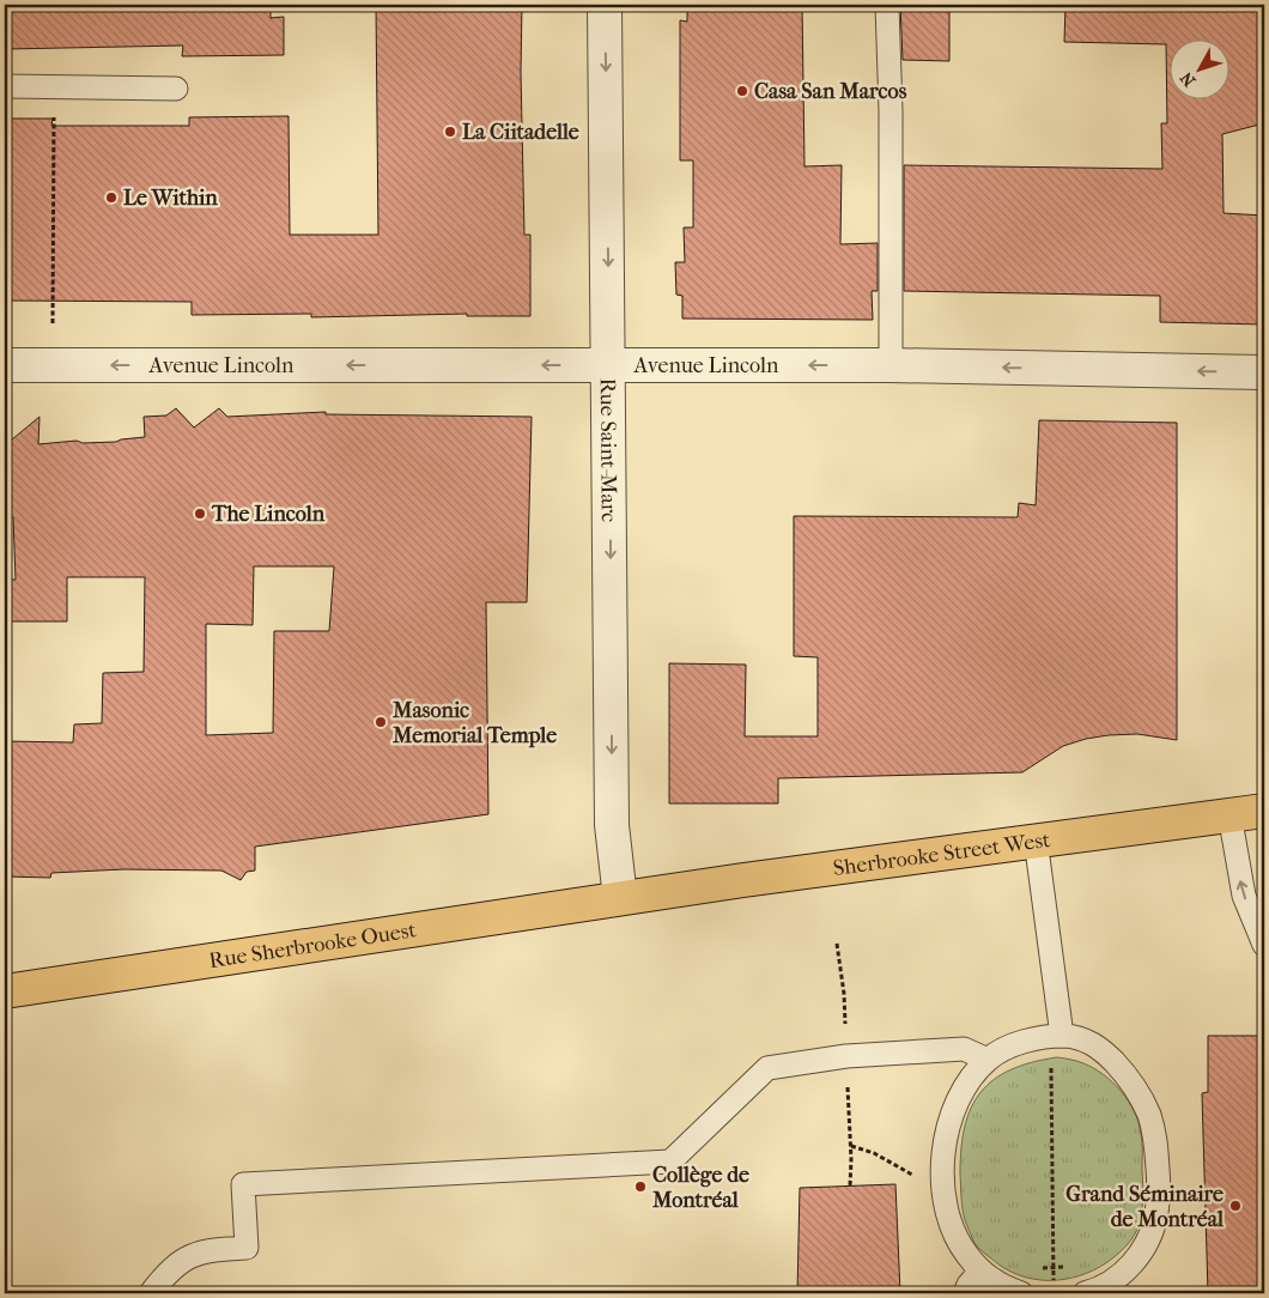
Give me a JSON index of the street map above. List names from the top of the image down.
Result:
{
  "streets": {
    "main road": ["Sherbrooke Street West", "Rue Sherbrooke Ouest"],
    "street": ["Avenue Lincoln", "Rue Saint-Marc"]
  },
  "crossings": [
    ["Avenue Lincoln", "Rue Saint-Marc"],
    ["Rue Saint-Marc", "Sherbrooke Street West"],
    ["Rue Saint-Marc", "Rue Sherbrooke Ouest"],
    ["Sherbrooke Street West", "Rue Sherbrooke Ouest"]
  ],
  "one_way": ["Avenue Lincoln", "Rue Saint-Marc"],
  "places": [
    "Casa San Marcos",
    "La Ciitadelle",
    "Le Within",
    "The Lincoln",
    "Masonic Memorial Temple",
    "Collège de Montréal",
    "Grand Séminaire de Montréal"
  ],
  "north": "bottom left"
}
